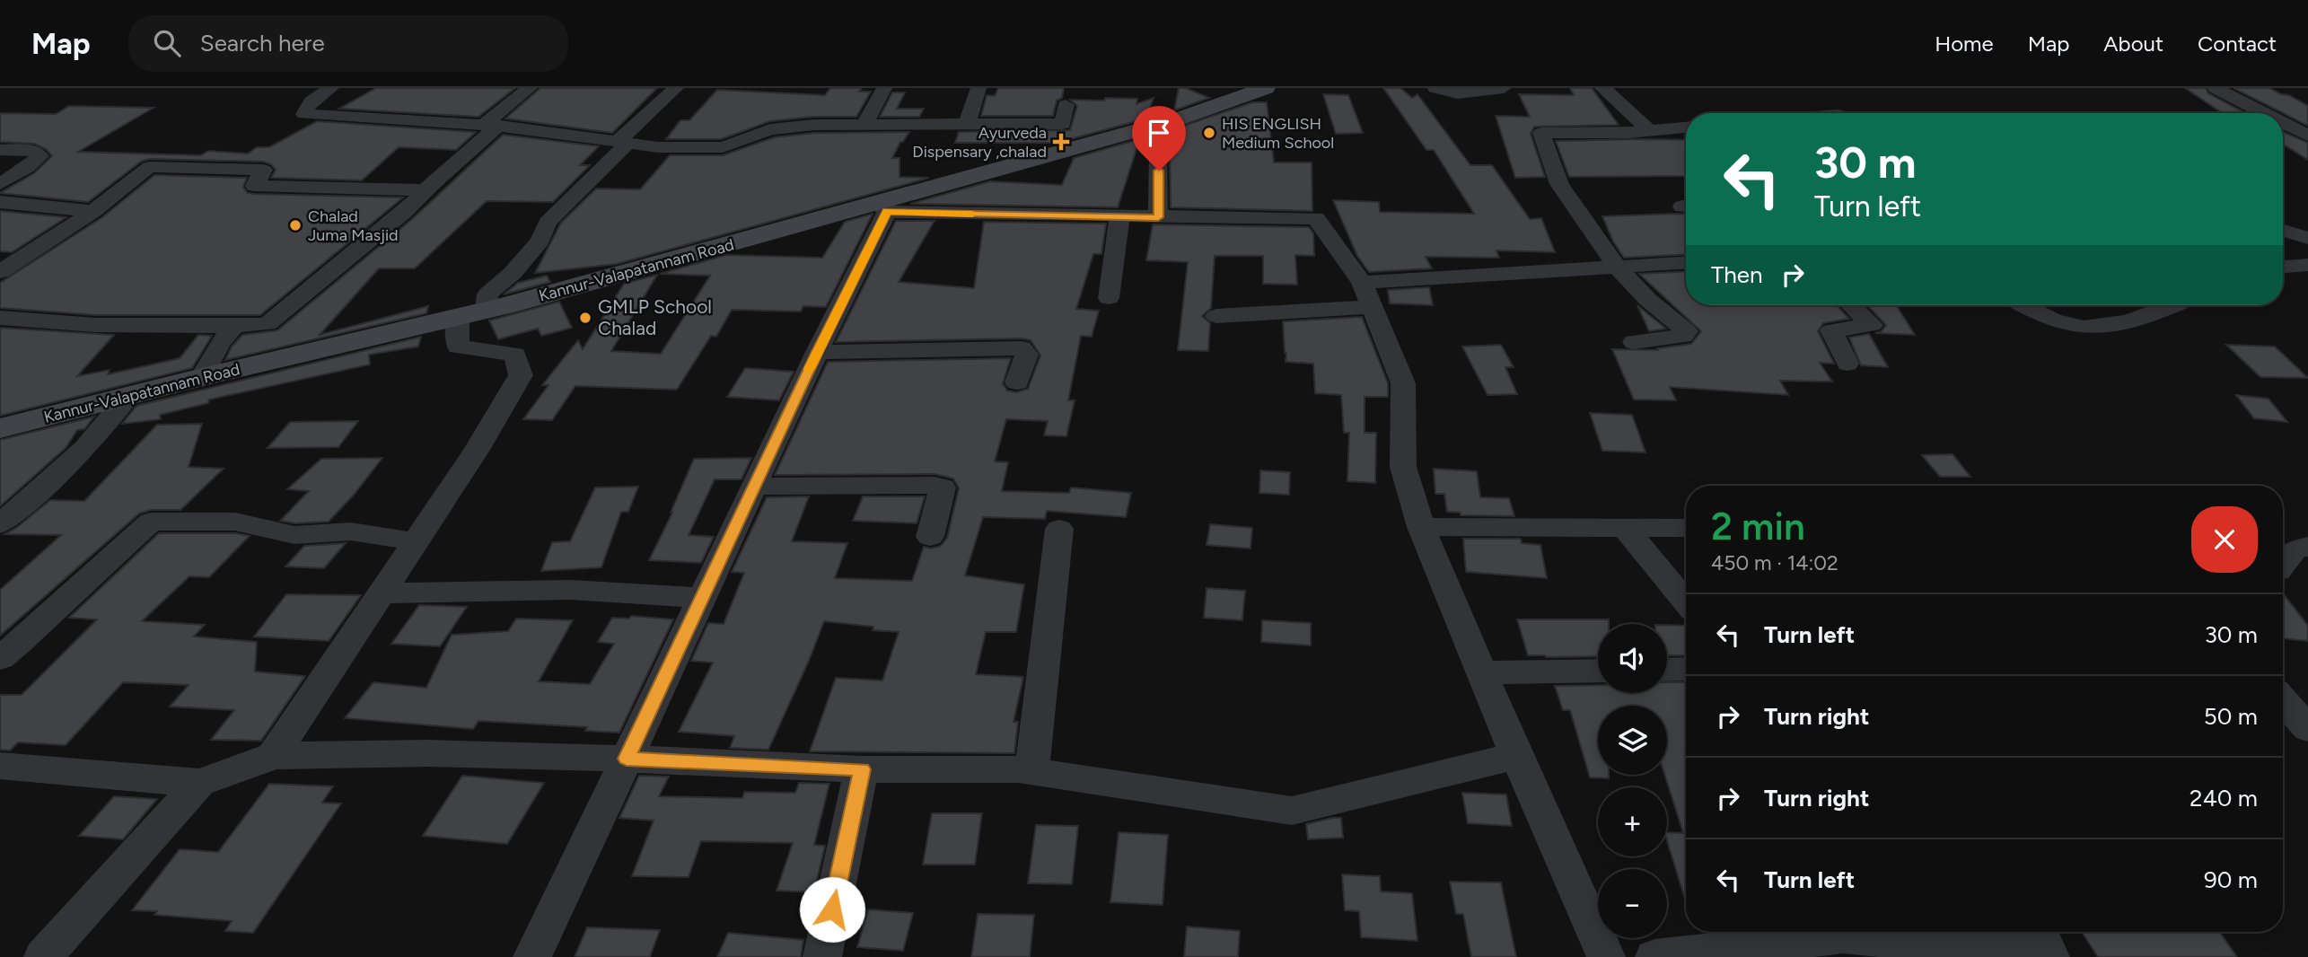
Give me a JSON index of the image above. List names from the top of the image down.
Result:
{
  "streets": {
    "main road": ["Kannur-Valapatannam Road"]
  },
  "places": {
    "other": ["HIS ENGLISH Medium School", "Chalad Juma Masjid", "GMLP School Chalad"],
    "health": ["Ayurveda Dispensary ,chalad"]
  },
  "page": {
    "header": "Map",
    "search": "Search here",
    "nav": [
      "Home",
      "Map",
      "About",
      "Contact"
    ],
    "turn": ["30 m", "Turn left"],
    "then": "Then",
    "heading": ["2 min", "450 m · 14:02"],
    "list": [
      {
        "name": "Turn left",
        "value": "30 m"
      },
      {
        "name": "Turn right",
        "value": "50 m"
      },
      {
        "name": "Turn right",
        "value": "240 m"
      },
      {
        "name": "Turn left",
        "value": "90 m"
      }
    ],
    "map_buttons": ["+", "−"]
  }
}
